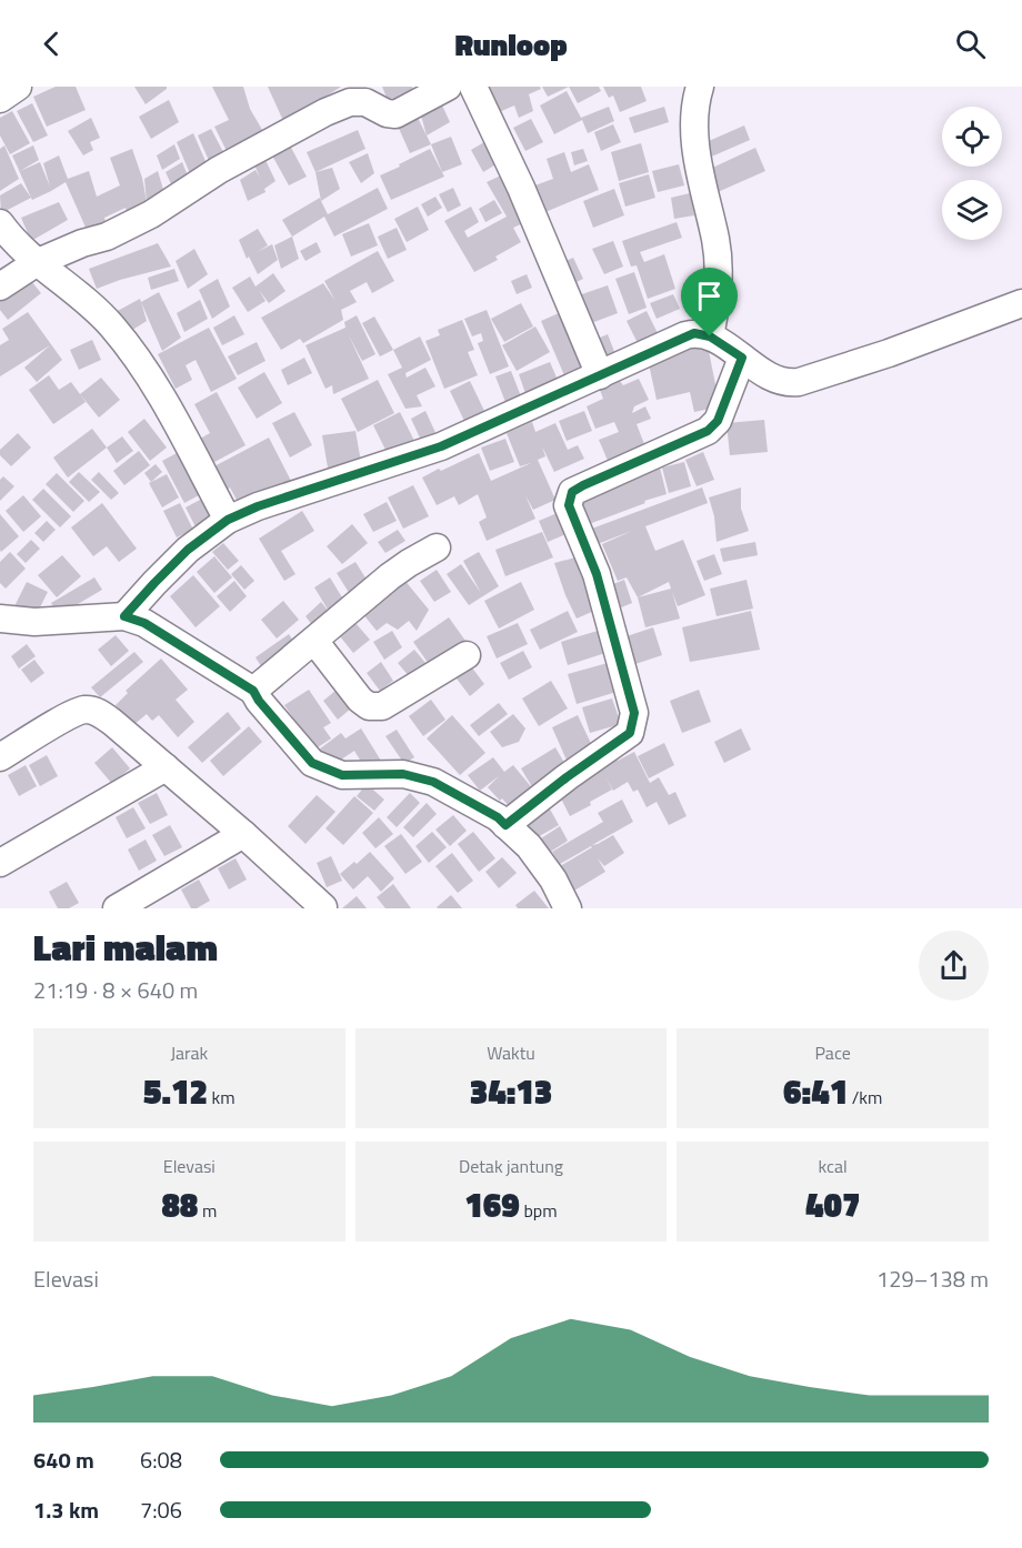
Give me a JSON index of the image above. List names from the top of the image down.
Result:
{
  "page": {
    "header": "Runloop",
    "heading": ["Lari malam", "21:19 · 8 × 640 m"],
    "stats": [
      ["Jarak", "5.12 km"],
      ["Waktu", "34:13"],
      ["Pace", "6:41 /km"],
      ["Elevasi", "88 m"],
      ["Detak jantung", "169 bpm"],
      ["kcal", "407"]
    ],
    "chart": ["Elevasi", "129–138 m"],
    "list": [
      {
        "name": "640 m",
        "note": "6:08"
      },
      {
        "name": "1.3 km",
        "note": "7:06"
      }
    ]
  }
}
